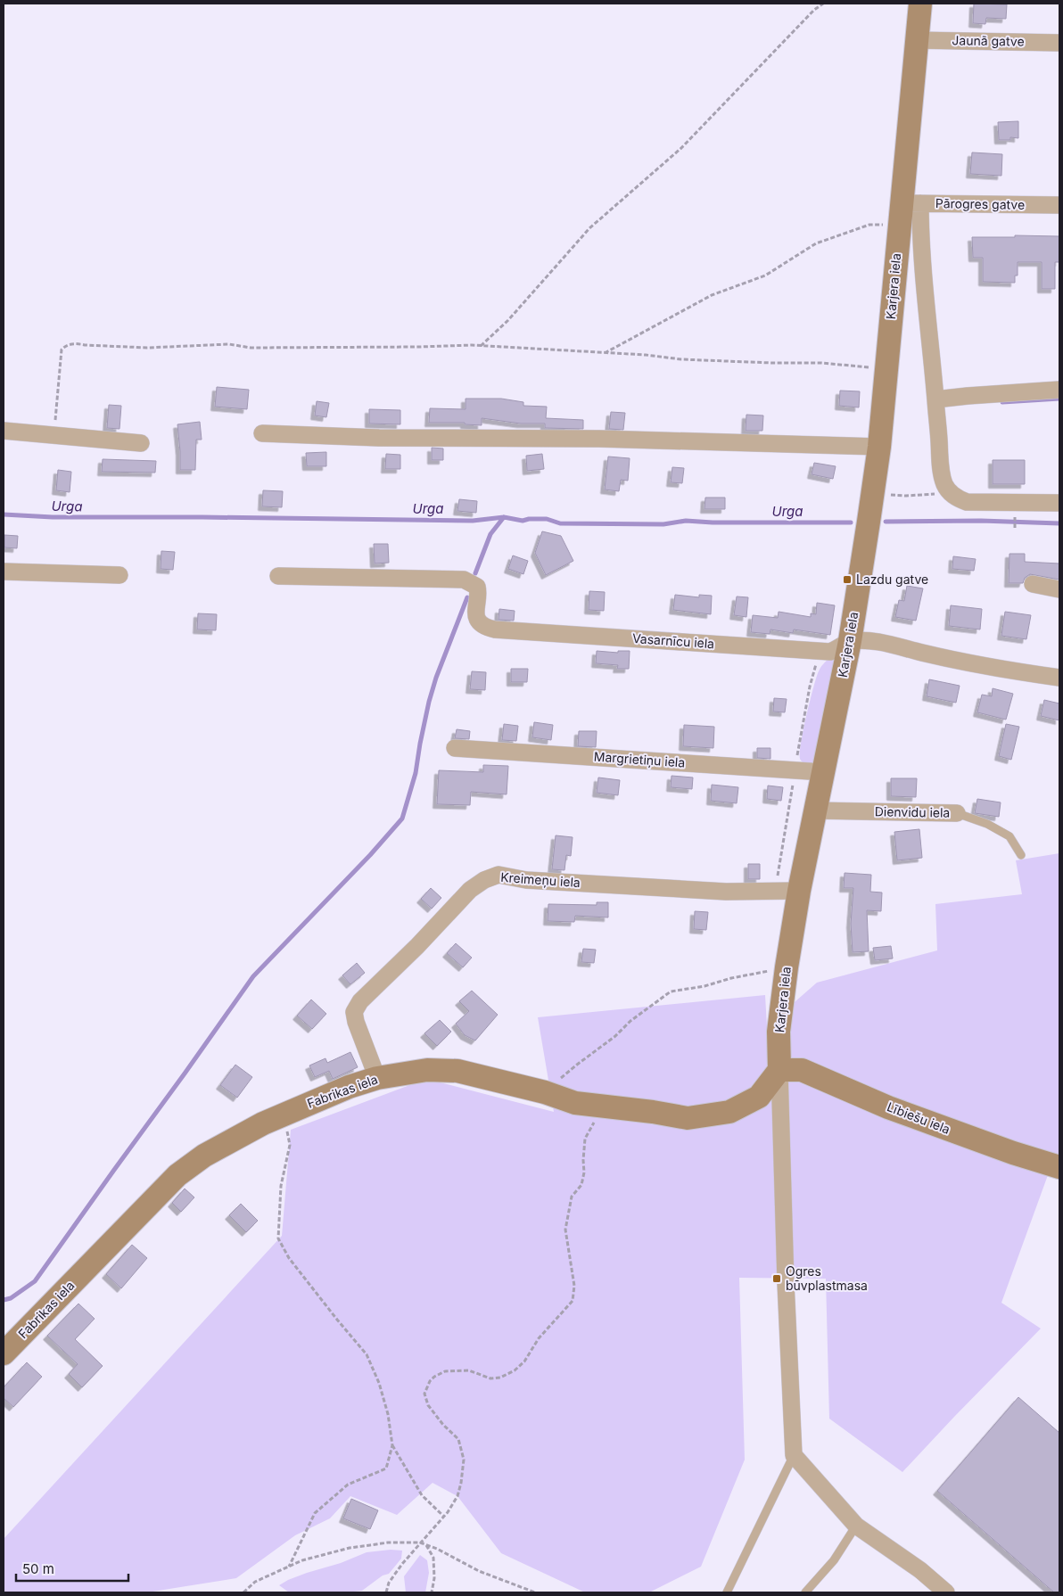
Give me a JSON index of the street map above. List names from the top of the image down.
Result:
{
  "streets": {
    "street": [
      "Jaunā gatve",
      "Pārogres gatve",
      "Karjera iela",
      "Vasarnīcu iela",
      "Margrietiņu iela",
      "Dienvidu iela",
      "Kreimeņu iela",
      "Fabrikas iela",
      "Lībiešu iela"
    ]
  },
  "crossings": [
    ["Jaunā gatve", "Karjera iela"],
    ["Pārogres gatve", "Karjera iela"],
    ["Karjera iela", "Vasarnīcu iela"],
    ["Karjera iela", "Margrietiņu iela"],
    ["Karjera iela", "Dienvidu iela"],
    ["Karjera iela", "Kreimeņu iela"],
    ["Karjera iela", "Fabrikas iela"],
    ["Karjera iela", "Lībiešu iela"],
    ["Kreimeņu iela", "Fabrikas iela"],
    ["Fabrikas iela", "Lībiešu iela"]
  ],
  "water": ["Urga"],
  "places": {
    "transit": ["Lazdu gatve", "Ogres būvplastmasa"]
  },
  "scale_bar": "50 m"
}
